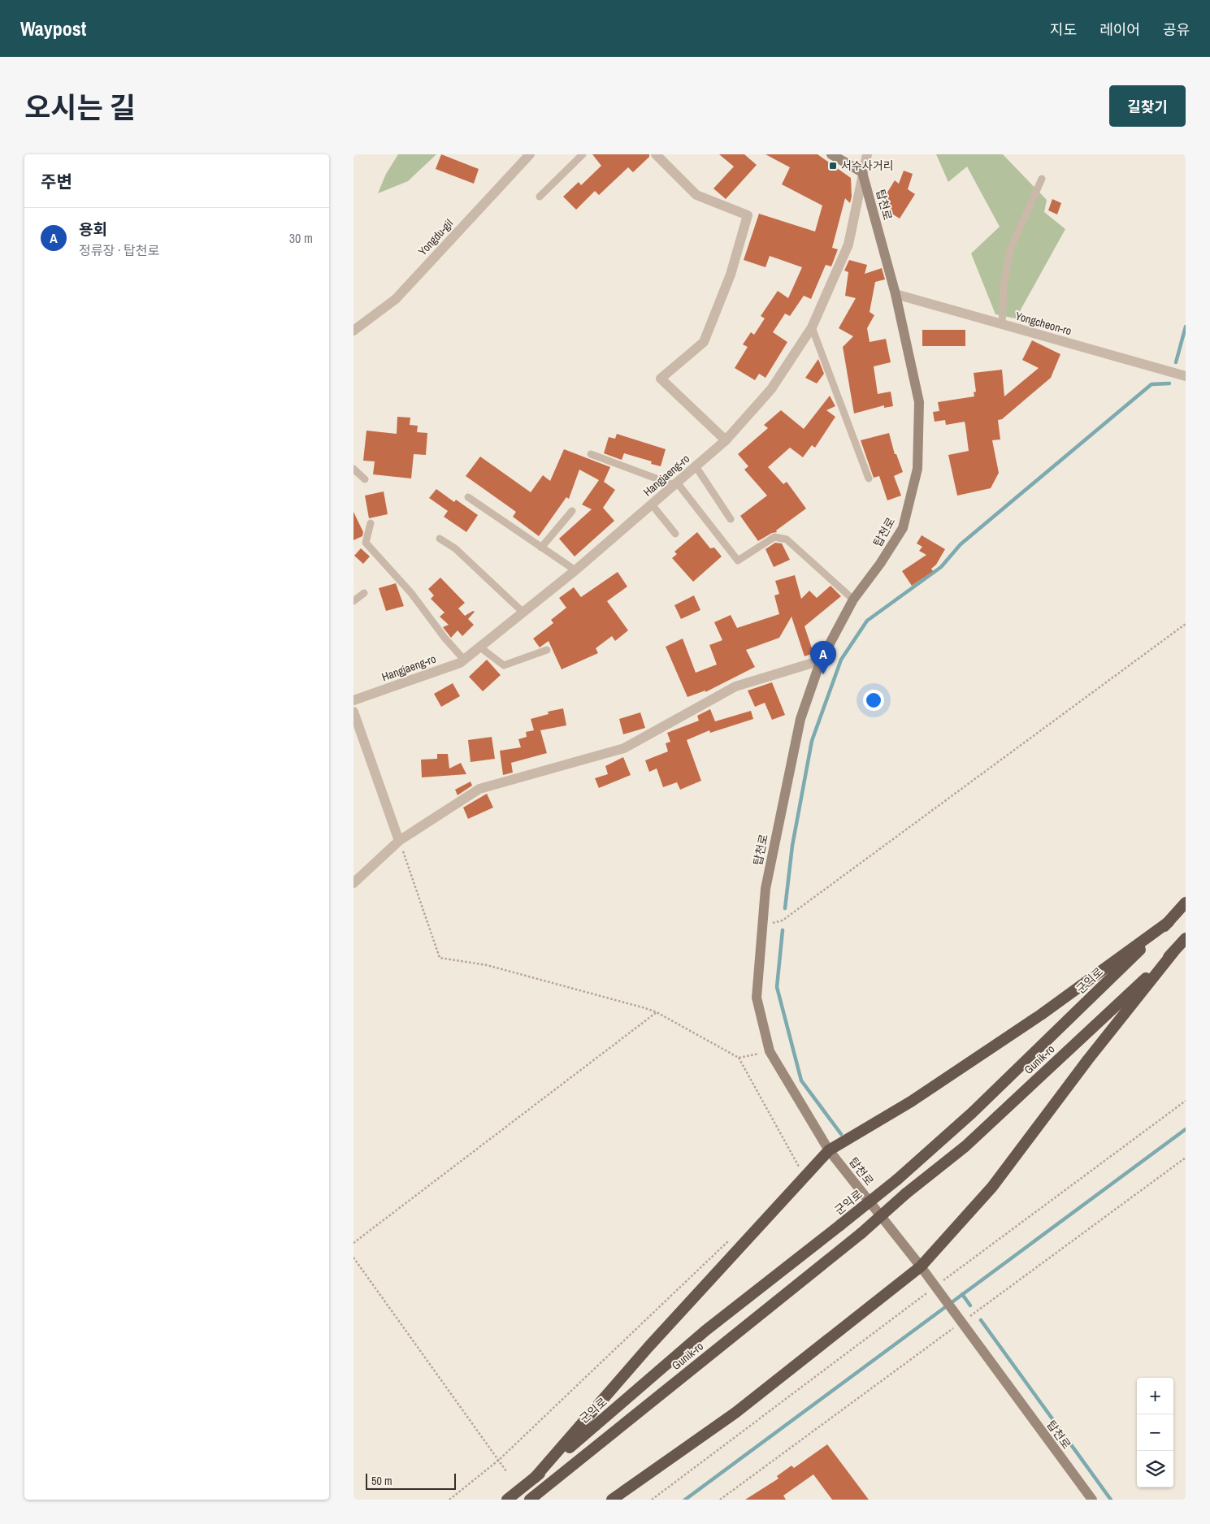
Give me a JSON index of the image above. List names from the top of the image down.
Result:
{
  "streets": {
    "highway": ["군익로", "Gunik-ro"],
    "main road": ["탑천로"],
    "street": ["Yongdu-gil", "Yongcheon-ro", "Hangjaeng-ro"]
  },
  "crossings": [
    ["탑천로", "Yongcheon-ro"],
    ["탑천로", "Hangjaeng-ro"]
  ],
  "places": {
    "transit": ["서수사거리"]
  },
  "scale_bar": "50 m",
  "page": {
    "header": "Waypost",
    "nav": ["지도", "레이어", "공유"],
    "title": "오시는 길",
    "buttons": "길찾기",
    "heading": "주변",
    "list": [
      {
        "mark": "A",
        "name": "용회",
        "note": "정류장 · 탑천로",
        "value": "30 m"
      }
    ],
    "pins": "A",
    "map_buttons": ["+", "−"],
    "scale": "50 m"
  }
}
